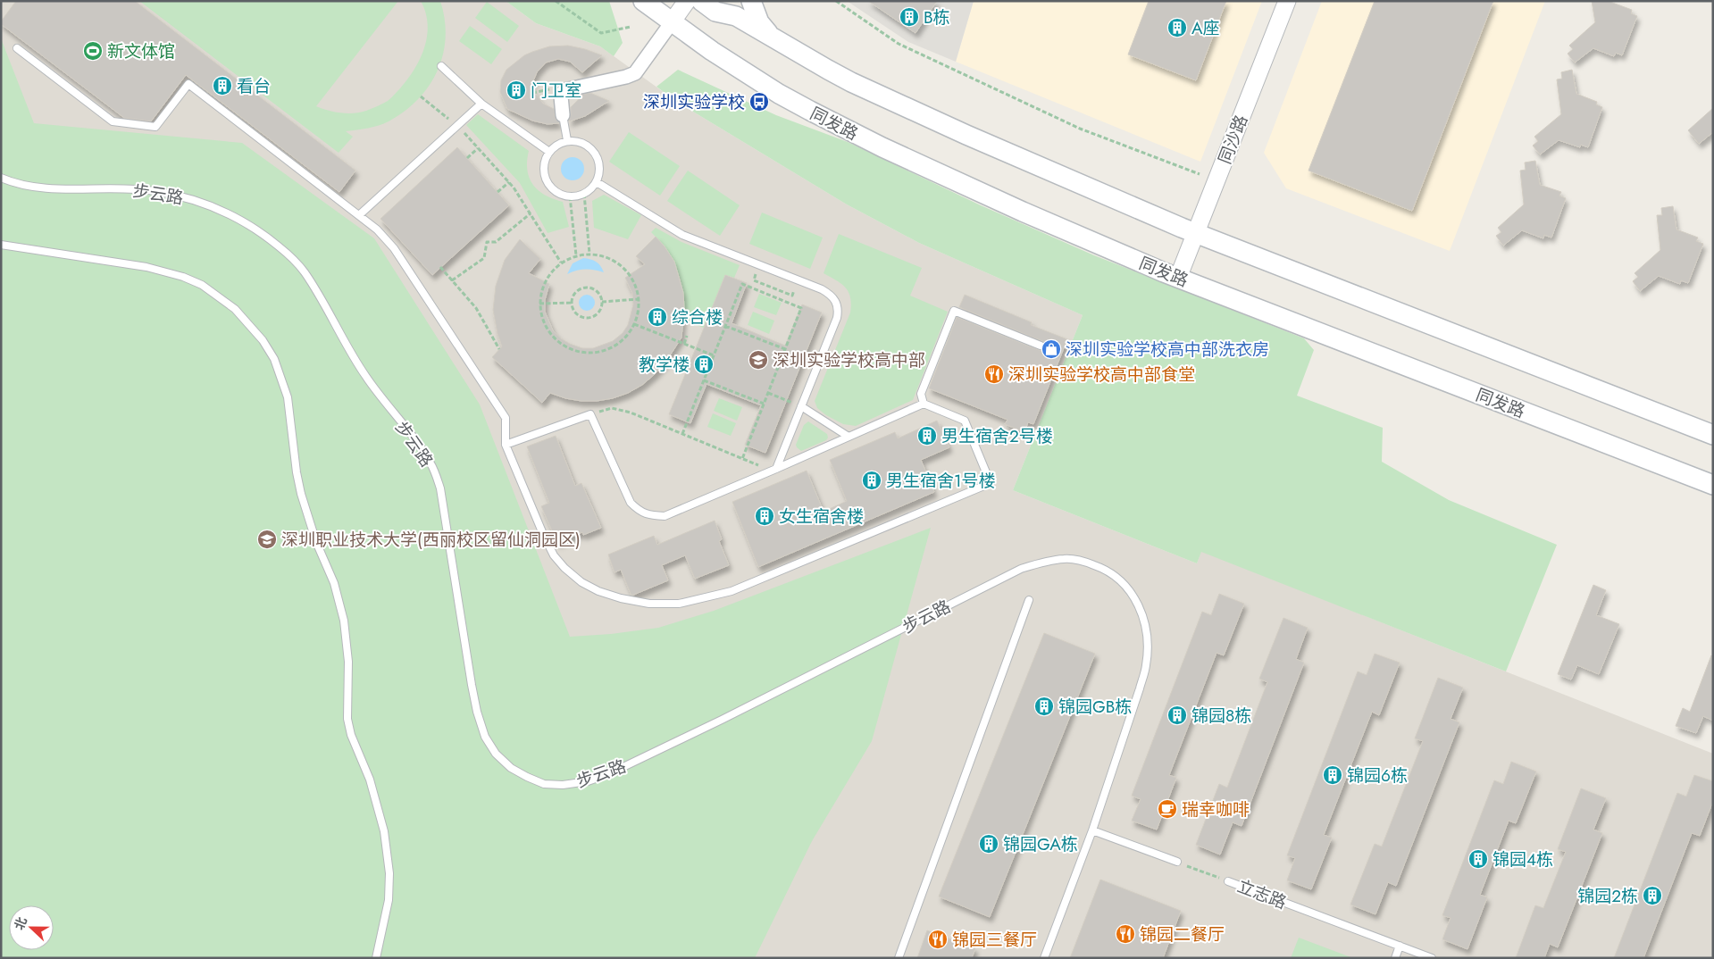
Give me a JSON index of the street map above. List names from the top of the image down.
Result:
{
  "streets": {
    "main road": ["同发路"],
    "street": ["同沙路"],
    "lane": ["步云路", "立志路"]
  },
  "crossings": [
    ["同发路", "同沙路"]
  ],
  "places": {
    "building": [
      "B栋",
      "A座",
      "看台",
      "门卫室",
      "综合楼",
      "教学楼",
      "男生宿舍2号楼",
      "男生宿舍1号楼",
      "女生宿舍楼",
      "锦园GB栋",
      "锦园8栋",
      "锦园6栋",
      "锦园GA栋",
      "锦园4栋",
      "锦园2栋"
    ],
    "sports": ["新文体馆"],
    "bus stop": ["深圳实验学校"],
    "shop": ["深圳实验学校高中部洗衣房"],
    "school or university": ["深圳实验学校高中部", "深圳职业技术大学(西丽校区留仙洞园区)"],
    "restaurant": ["深圳实验学校高中部食堂", "锦园二餐厅", "锦园三餐厅"],
    "cafe": ["瑞幸咖啡"]
  },
  "north": "left"
}
